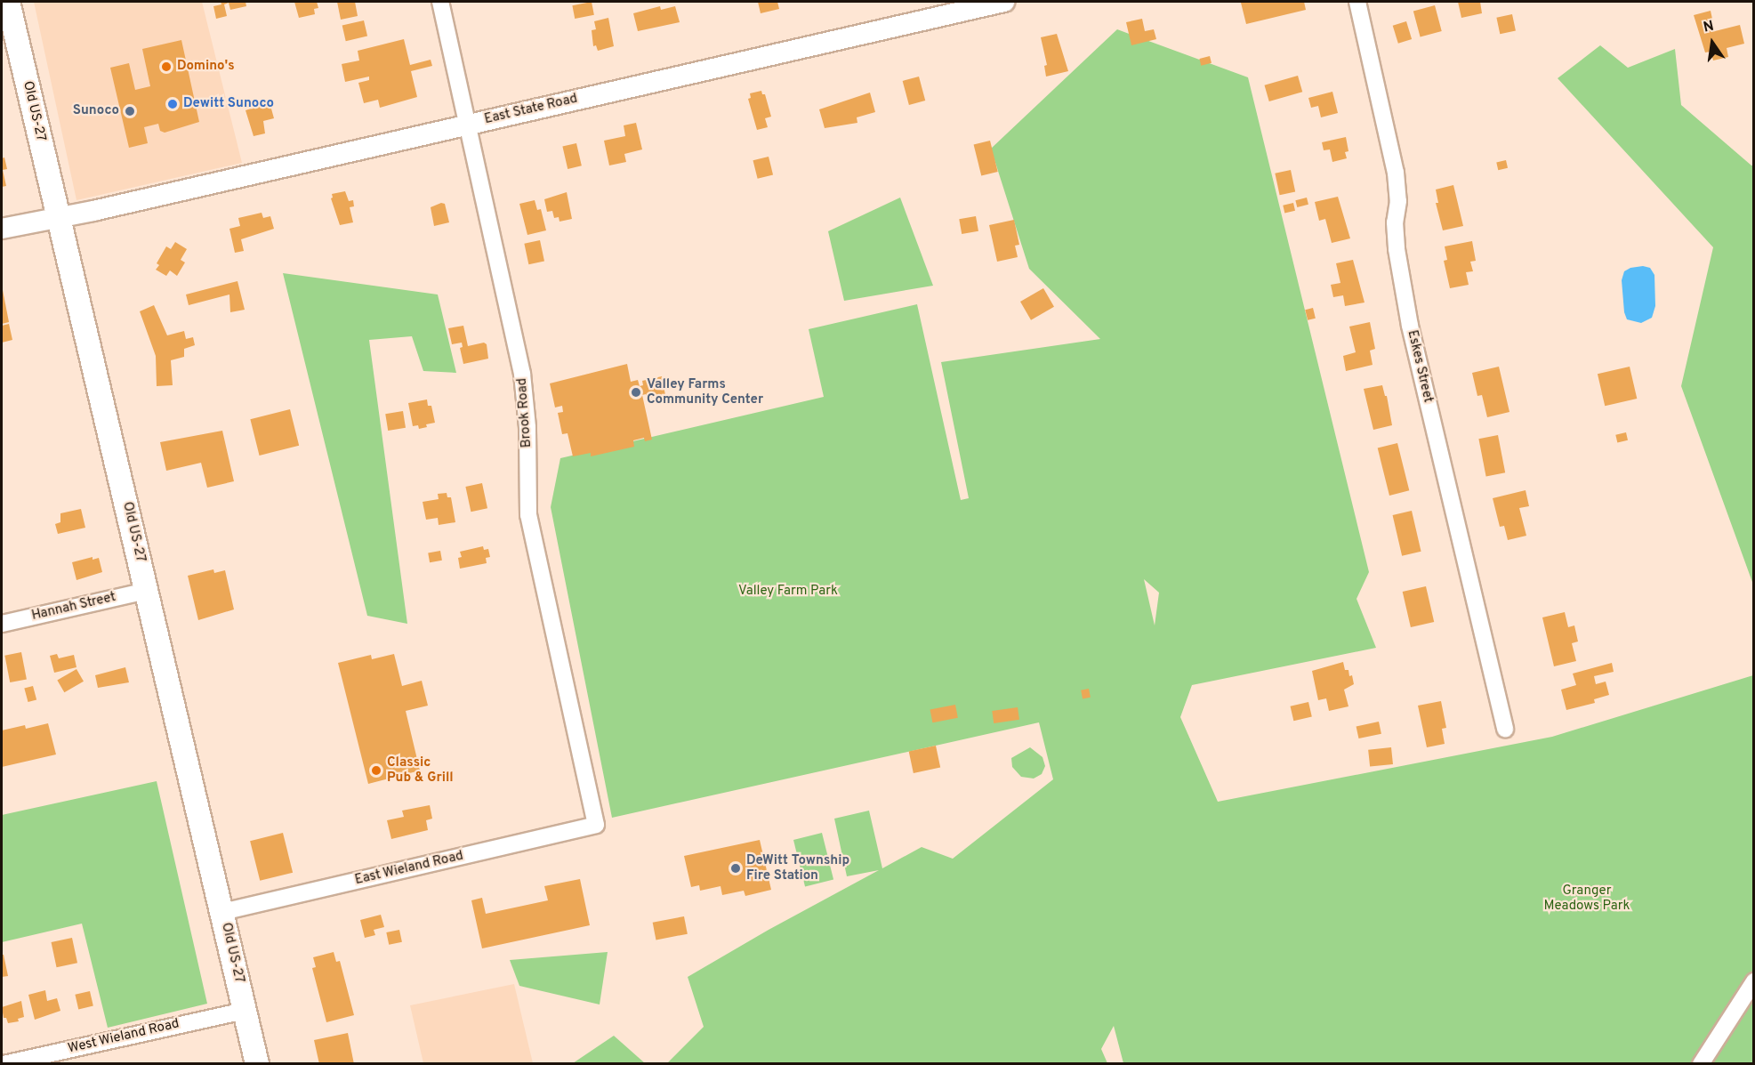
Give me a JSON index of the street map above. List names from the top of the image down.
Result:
{
  "streets": {
    "main road": ["Old US-27"],
    "street": [
      "East State Road",
      "Eskes Street",
      "Brook Road",
      "Hannah Street",
      "East Wieland Road",
      "West Wieland Road"
    ]
  },
  "crossings": [
    ["East State Road", "Old US-27"],
    ["East State Road", "Brook Road"],
    ["Old US-27", "Hannah Street"],
    ["Old US-27", "East Wieland Road"],
    ["Old US-27", "West Wieland Road"],
    ["Brook Road", "East Wieland Road"]
  ],
  "parks": ["Valley Farm Park", "Granger Meadows Park"],
  "places": [
    "Domino's",
    "Dewitt Sunoco",
    "Sunoco",
    "Valley Farms Community Center",
    "Classic Pub & Grill",
    "DeWitt Township Fire Station"
  ],
  "north": "top"
}
